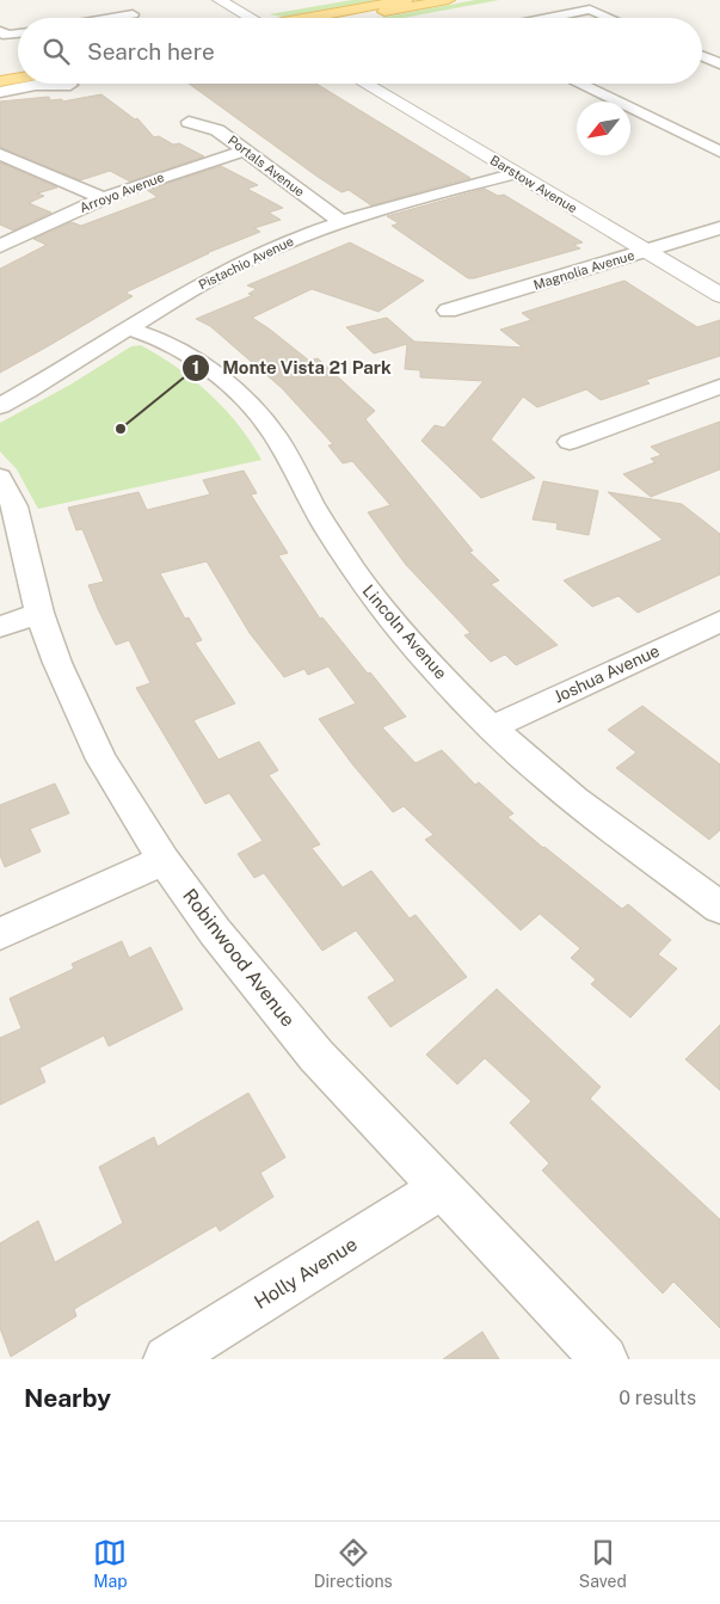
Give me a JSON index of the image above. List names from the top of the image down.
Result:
{
  "streets": {
    "street": [
      "Portals Avenue",
      "Barstow Avenue",
      "Arroyo Avenue",
      "Pistachio Avenue",
      "Magnolia Avenue",
      "Lincoln Avenue",
      "Joshua Avenue",
      "Robinwood Avenue",
      "Holly Avenue"
    ]
  },
  "crossings": [
    ["Portals Avenue", "Arroyo Avenue"],
    ["Portals Avenue", "Pistachio Avenue"],
    ["Barstow Avenue", "Pistachio Avenue"],
    ["Barstow Avenue", "Magnolia Avenue"],
    ["Pistachio Avenue", "Lincoln Avenue"],
    ["Lincoln Avenue", "Joshua Avenue"],
    ["Robinwood Avenue", "Holly Avenue"]
  ],
  "places": ["Monte Vista 21 Park"],
  "north": "bottom left",
  "page": {
    "search": "Search here",
    "heading": ["Nearby", "0 results"],
    "nav": ["Map", "Directions", "Saved"]
  }
}
